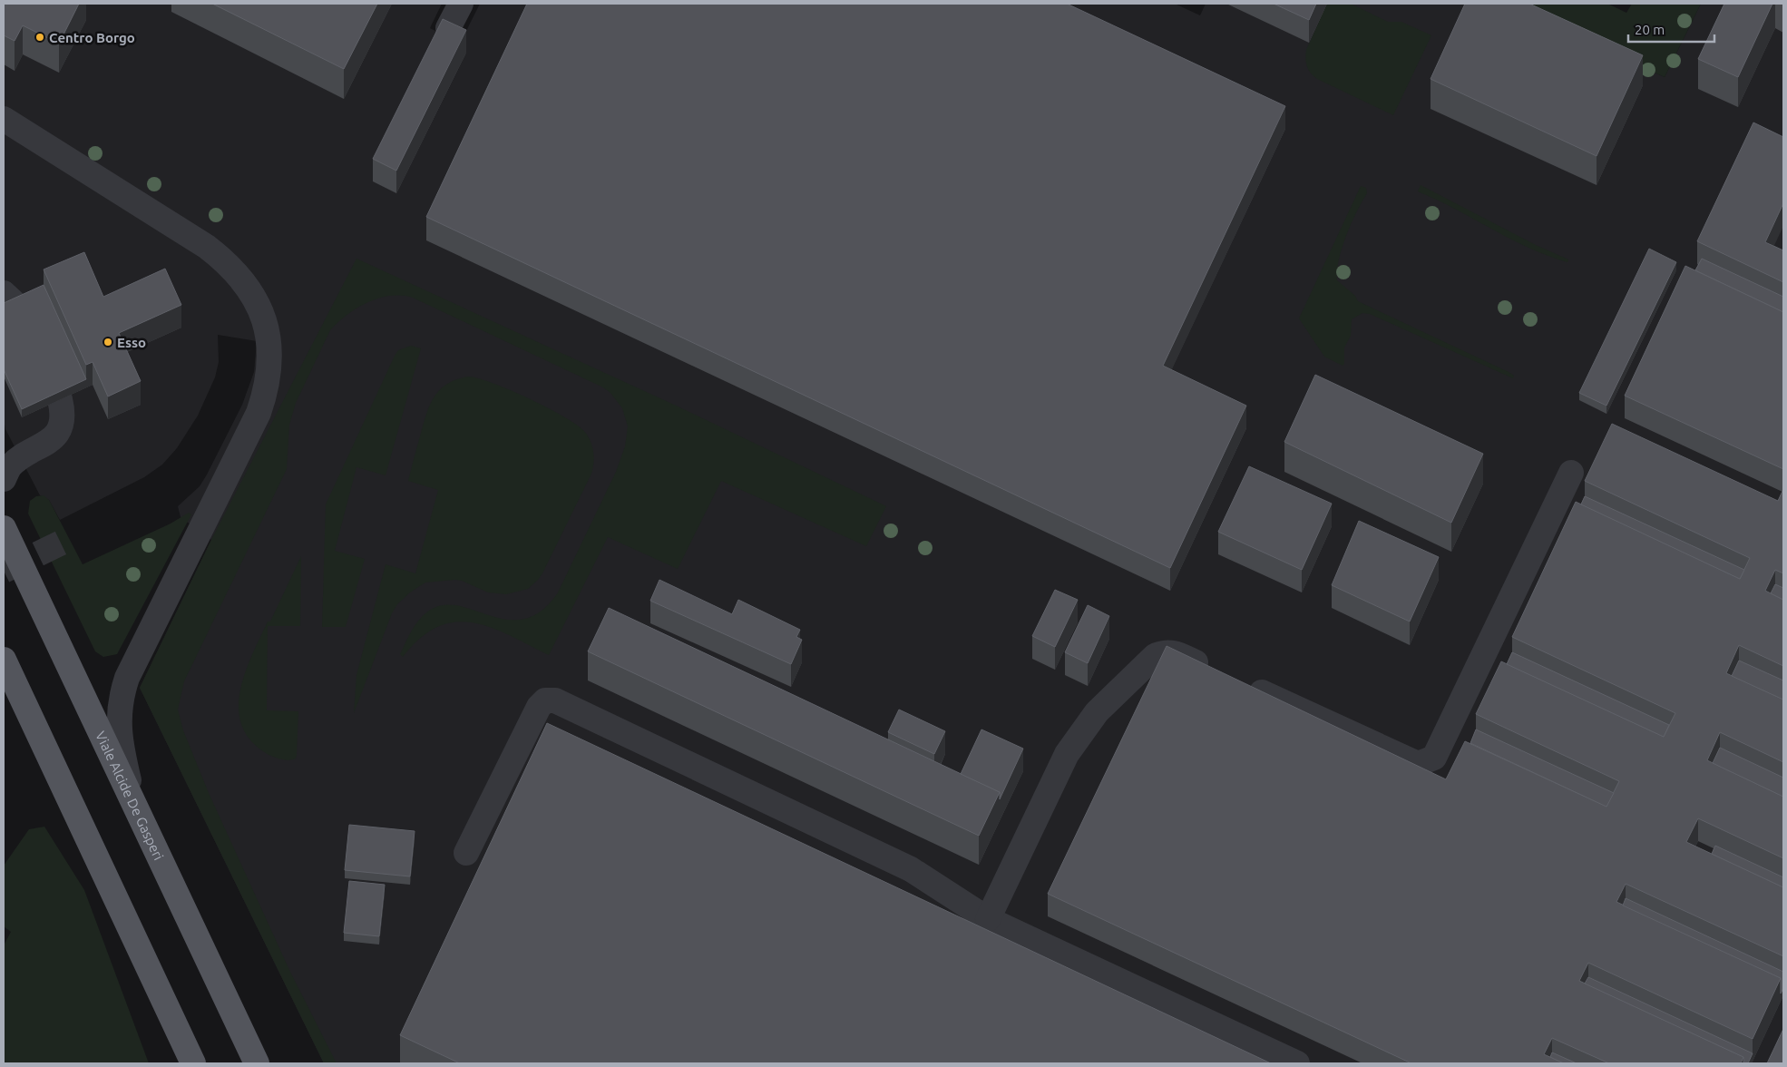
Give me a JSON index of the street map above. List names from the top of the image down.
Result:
{
  "streets": {
    "main road": ["Viale Alcide De Gasperi"]
  },
  "places": ["Centro Borgo", "Esso"],
  "scale_bar": "20 m"
}
